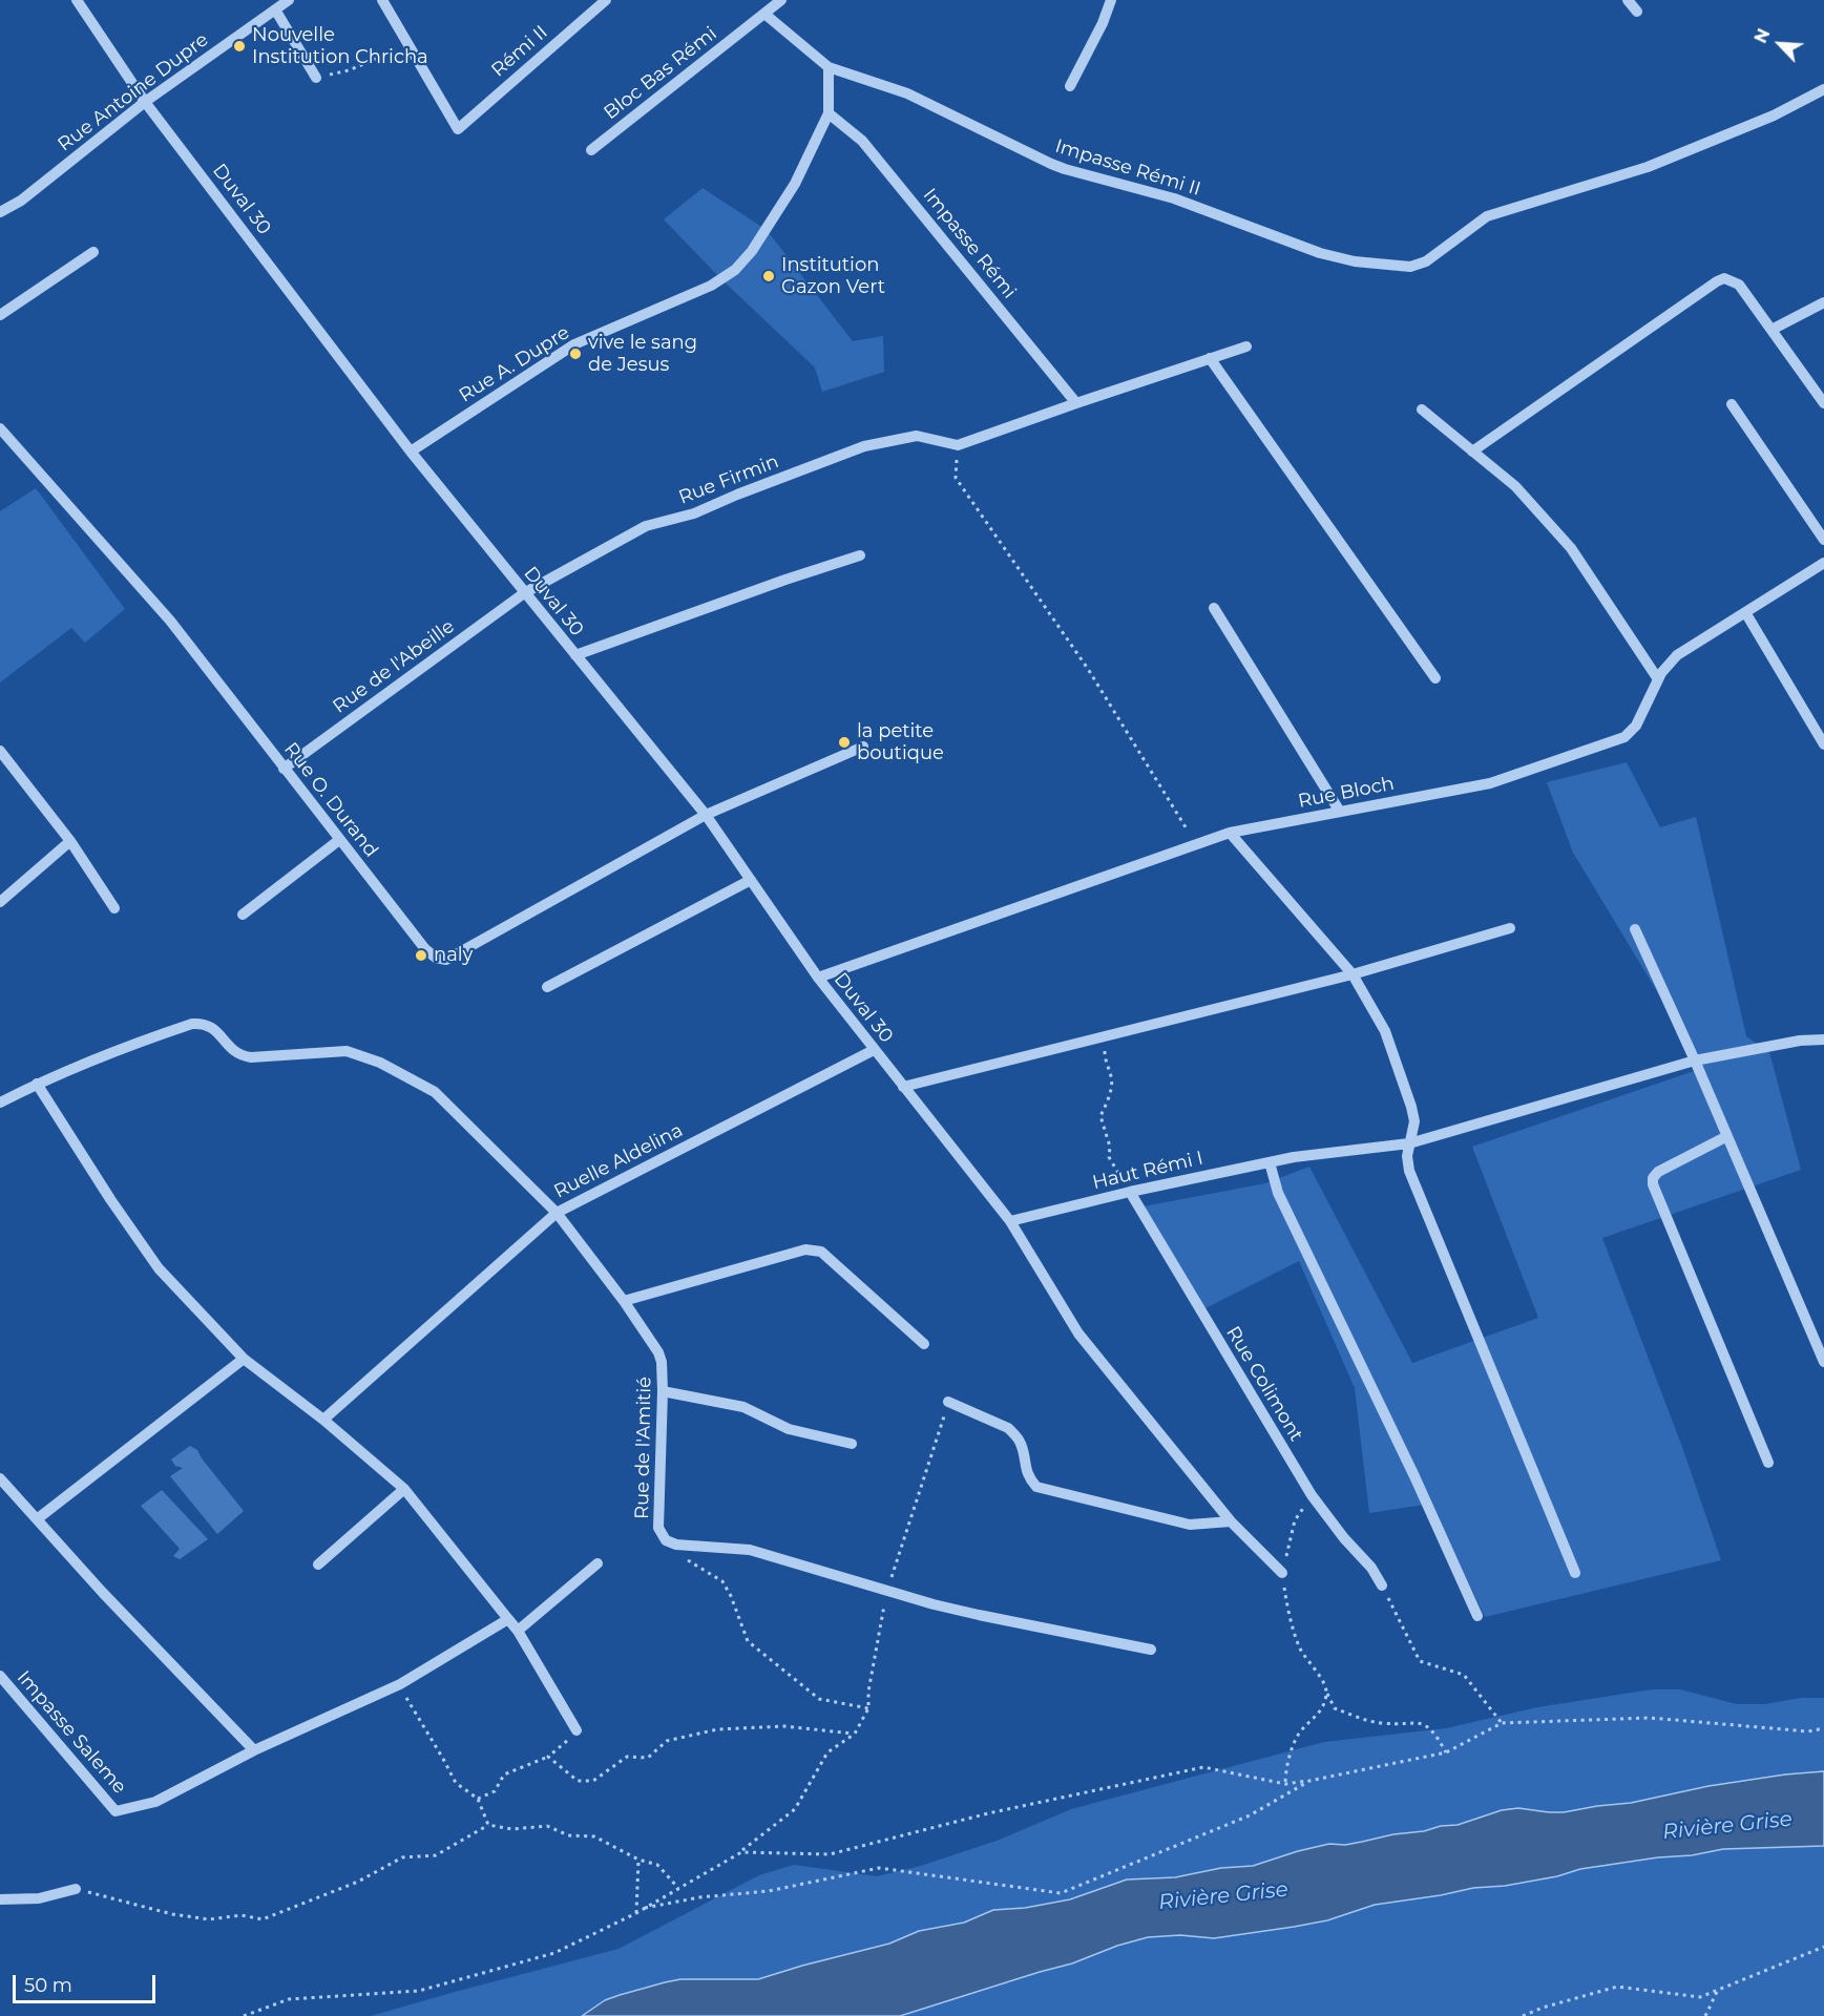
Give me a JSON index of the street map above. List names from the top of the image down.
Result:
{
  "streets": {
    "street": [
      "Rémi II",
      "Bloc Bas Rémi",
      "Rue Antoine Dupre",
      "Impasse Rémi II",
      "Duval 30",
      "Impasse Rémi",
      "Rue A. Dupre",
      "Rue Firmin",
      "Rue de l'Abeille",
      "Rue Bloch",
      "Rue O. Durand",
      "Ruelle Aldelina",
      "Haut Rémi I",
      "Rue Colimont",
      "Rue de l'Amitié",
      "Impasse Saleme"
    ]
  },
  "crossings": [
    ["Rue Antoine Dupre", "Duval 30"],
    ["Impasse Rémi II", "Rue A. Dupre"],
    ["Duval 30", "Rue A. Dupre"],
    ["Duval 30", "Rue Firmin"],
    ["Duval 30", "Rue de l'Abeille"],
    ["Duval 30", "Rue Bloch"],
    ["Duval 30", "Rue O. Durand"],
    ["Duval 30", "Ruelle Aldelina"],
    ["Duval 30", "Haut Rémi I"],
    ["Impasse Rémi", "Rue A. Dupre"],
    ["Rue Firmin", "Rue de l'Abeille"],
    ["Rue de l'Abeille", "Rue O. Durand"],
    ["Ruelle Aldelina", "Rue de l'Amitié"],
    ["Haut Rémi I", "Rue Colimont"]
  ],
  "water": ["Rivière Grise"],
  "places": [
    "Nouvelle Institution Chricha",
    "Institution Gazon Vert",
    "vive le sang de Jesus",
    "la petite boutique",
    "naly"
  ],
  "scale_bar": "50 m",
  "north": "top left"
}
